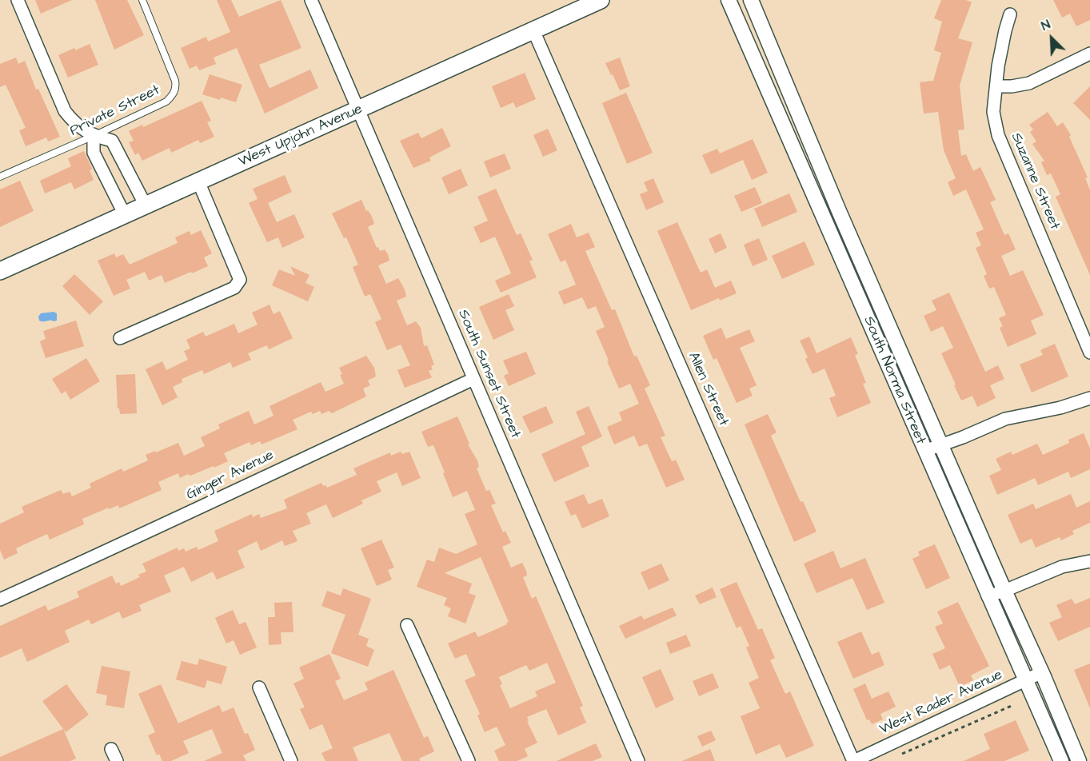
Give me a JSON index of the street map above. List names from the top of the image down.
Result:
{
  "streets": {
    "main road": ["West Upjohn Avenue"],
    "street": [
      "Suzanne Street",
      "South Sunset Street",
      "South Norma Street",
      "Allen Street",
      "Ginger Avenue",
      "West Rader Avenue"
    ],
    "lane": ["Private Street"]
  },
  "crossings": [
    ["West Upjohn Avenue", "South Sunset Street"],
    ["West Upjohn Avenue", "Allen Street"],
    ["South Sunset Street", "Ginger Avenue"],
    ["South Norma Street", "West Rader Avenue"],
    ["Allen Street", "West Rader Avenue"]
  ],
  "north": "top left"
}
